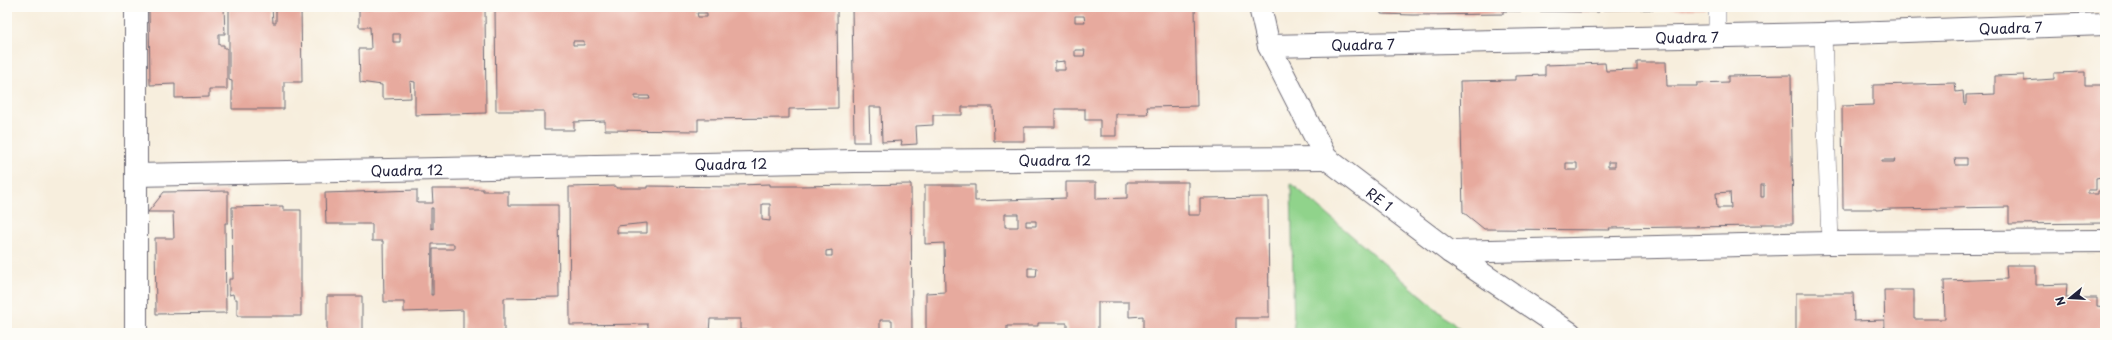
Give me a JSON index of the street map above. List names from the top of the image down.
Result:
{
  "streets": {
    "street": ["Quadra 7", "Quadra 12", "RE 1"]
  },
  "crossings": [
    ["Quadra 7", "RE 1"],
    ["Quadra 12", "RE 1"]
  ],
  "north": "left"
}
